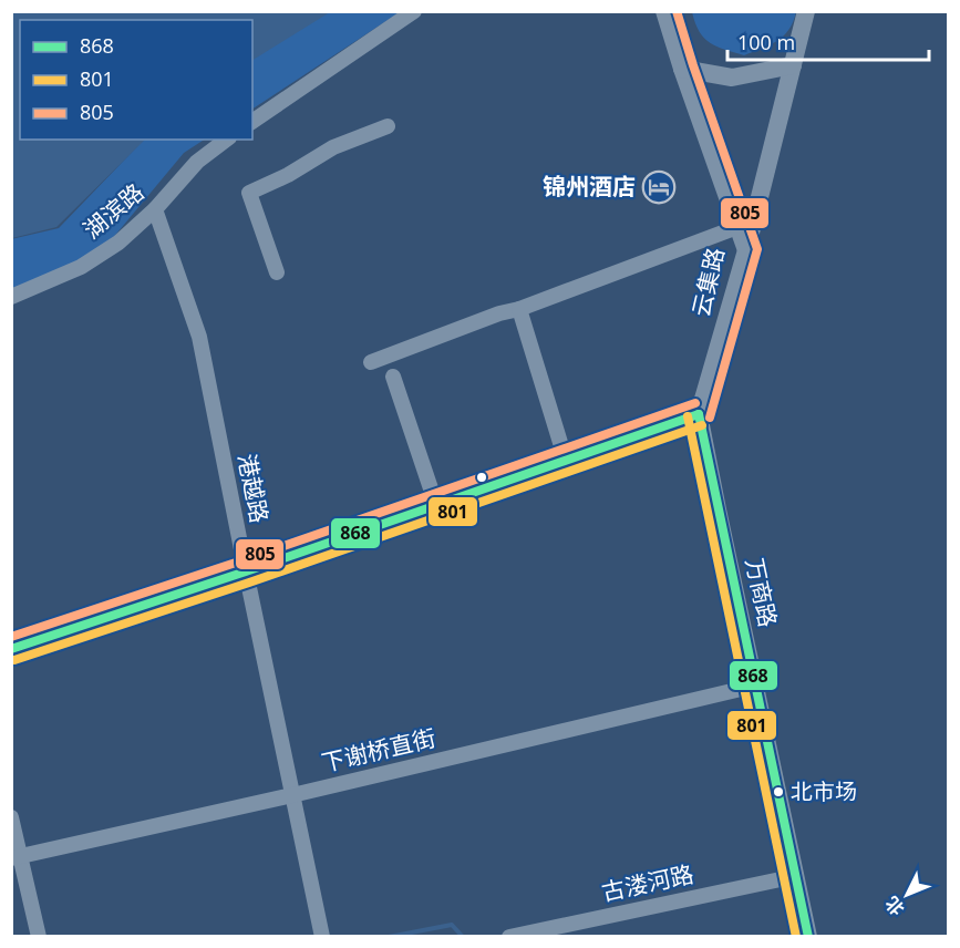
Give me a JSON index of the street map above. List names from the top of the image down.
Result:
{
  "streets": {
    "street": [
      "湖滨路",
      "云集路",
      "港越路",
      "万商路",
      "下谢桥直街",
      "古溇河路"
    ]
  },
  "crossings": [
    ["湖滨路", "港越路"],
    ["云集路", "万商路"],
    ["港越路", "下谢桥直街"],
    ["万商路", "下谢桥直街"],
    ["万商路", "古溇河路"]
  ],
  "places": {
    "hotel": ["锦州酒店"],
    "other": ["北市场"]
  },
  "lines": ["transit line 805", "transit line 868", "transit line 801"],
  "legend": ["868", "801", "805"],
  "scale_bar": "100 m",
  "north": "bottom left"
}
